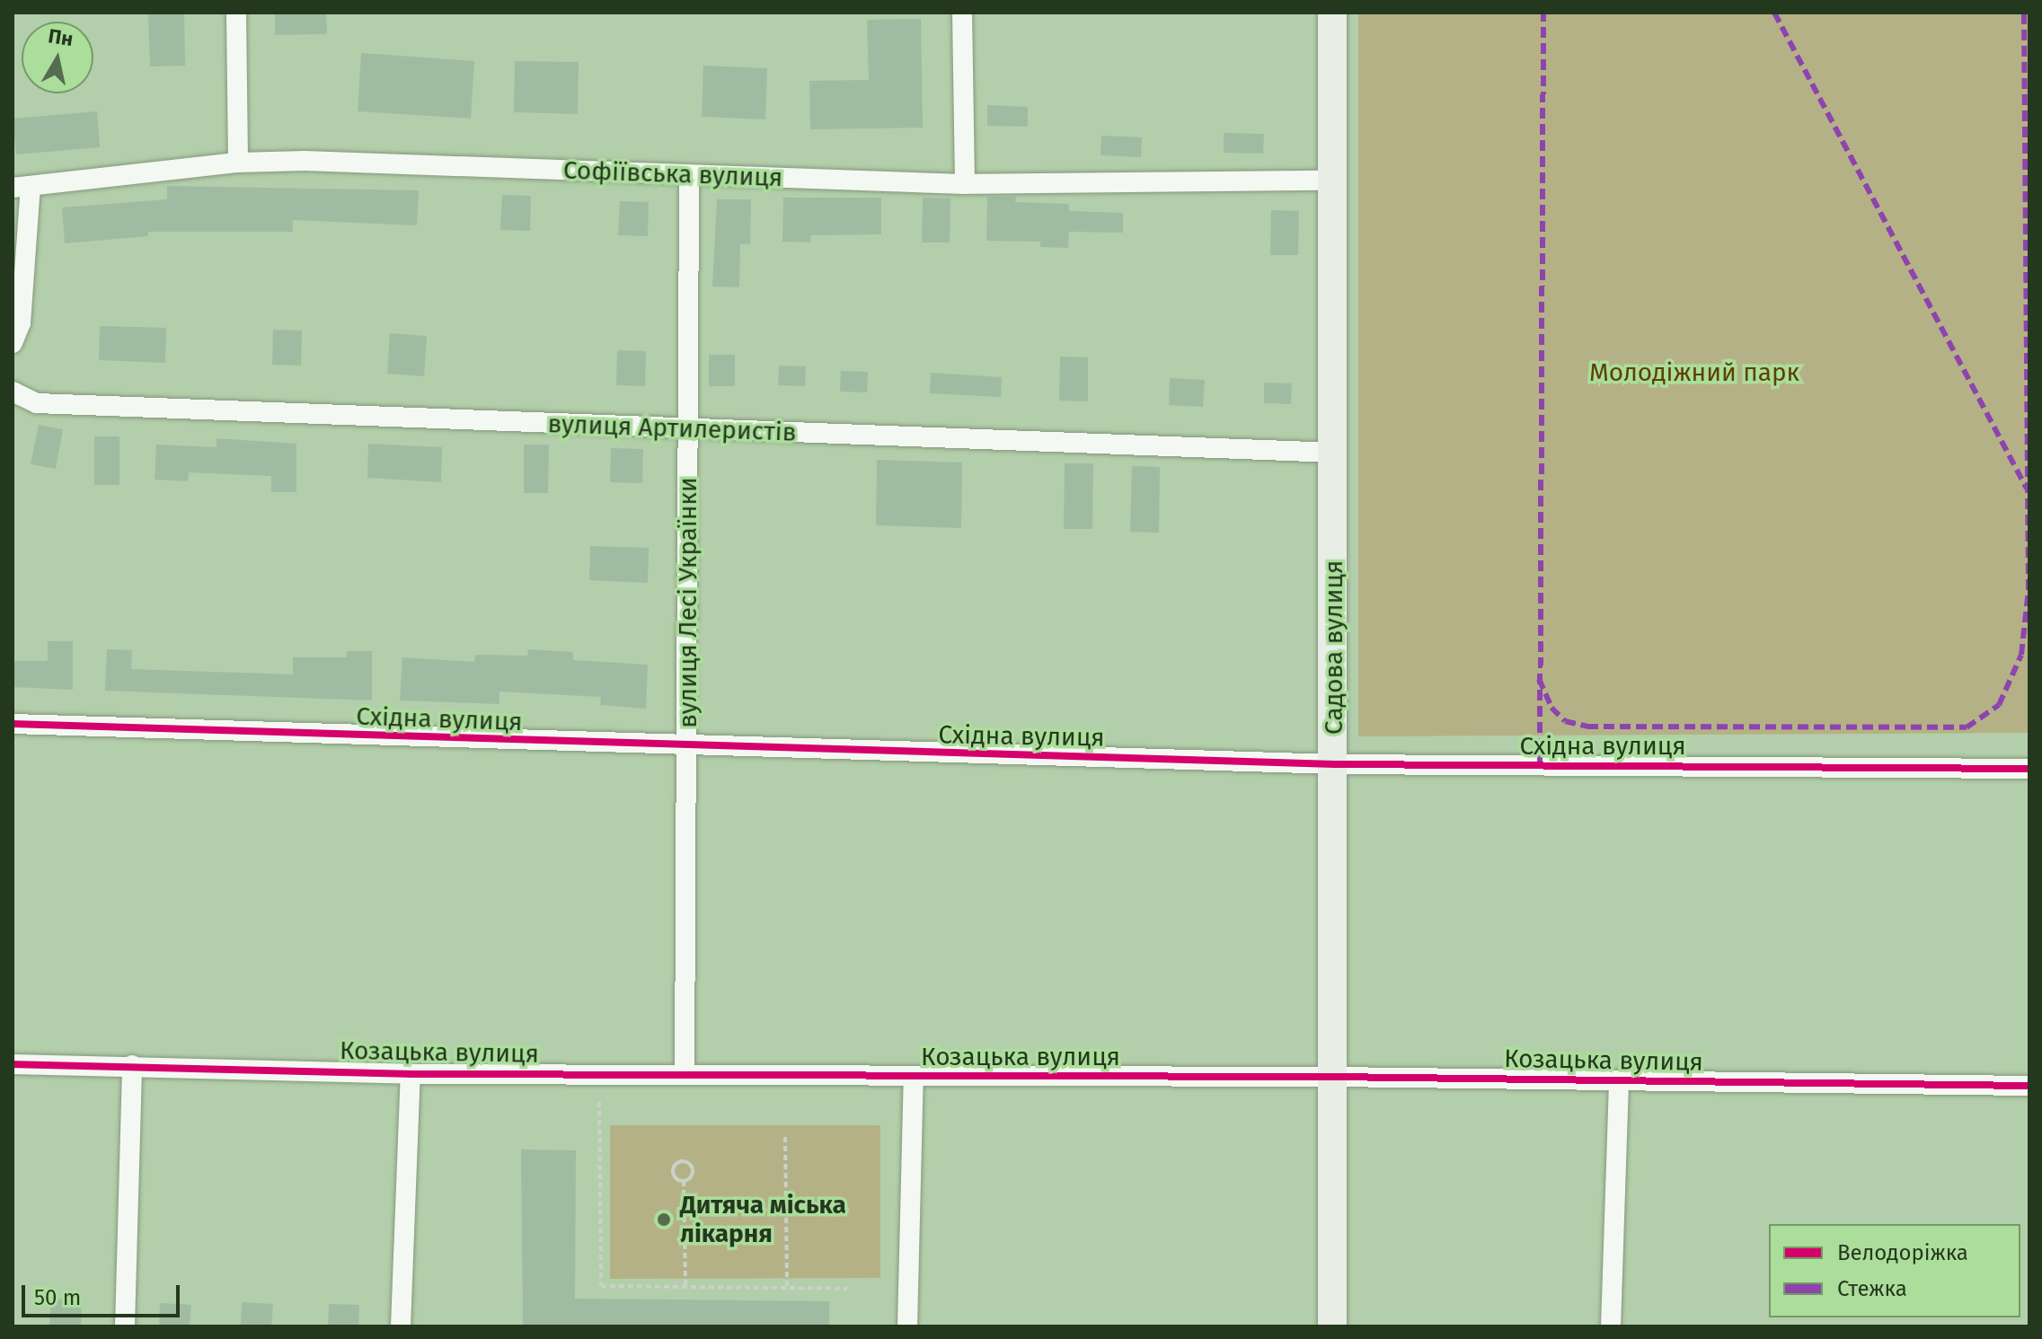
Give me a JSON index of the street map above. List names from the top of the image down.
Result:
{
  "streets": {
    "street": [
      "Софіївська вулиця",
      "вулиця Артилеристів",
      "вулиця Лесі Українки",
      "Садова вулиця",
      "Східна вулиця",
      "Козацька вулиця"
    ]
  },
  "crossings": [
    ["Софіївська вулиця", "вулиця Лесі Українки"],
    ["Софіївська вулиця", "Садова вулиця"],
    ["вулиця Артилеристів", "вулиця Лесі Українки"],
    ["вулиця Артилеристів", "Садова вулиця"],
    ["вулиця Лесі Українки", "Східна вулиця"],
    ["вулиця Лесі Українки", "Козацька вулиця"],
    ["Садова вулиця", "Східна вулиця"],
    ["Садова вулиця", "Козацька вулиця"]
  ],
  "parks": ["Молодіжний парк"],
  "places": ["Дитяча міська лікарня"],
  "legend": ["Велодоріжка", "Стежка"],
  "scale_bar": "50 m",
  "north": "top"
}
